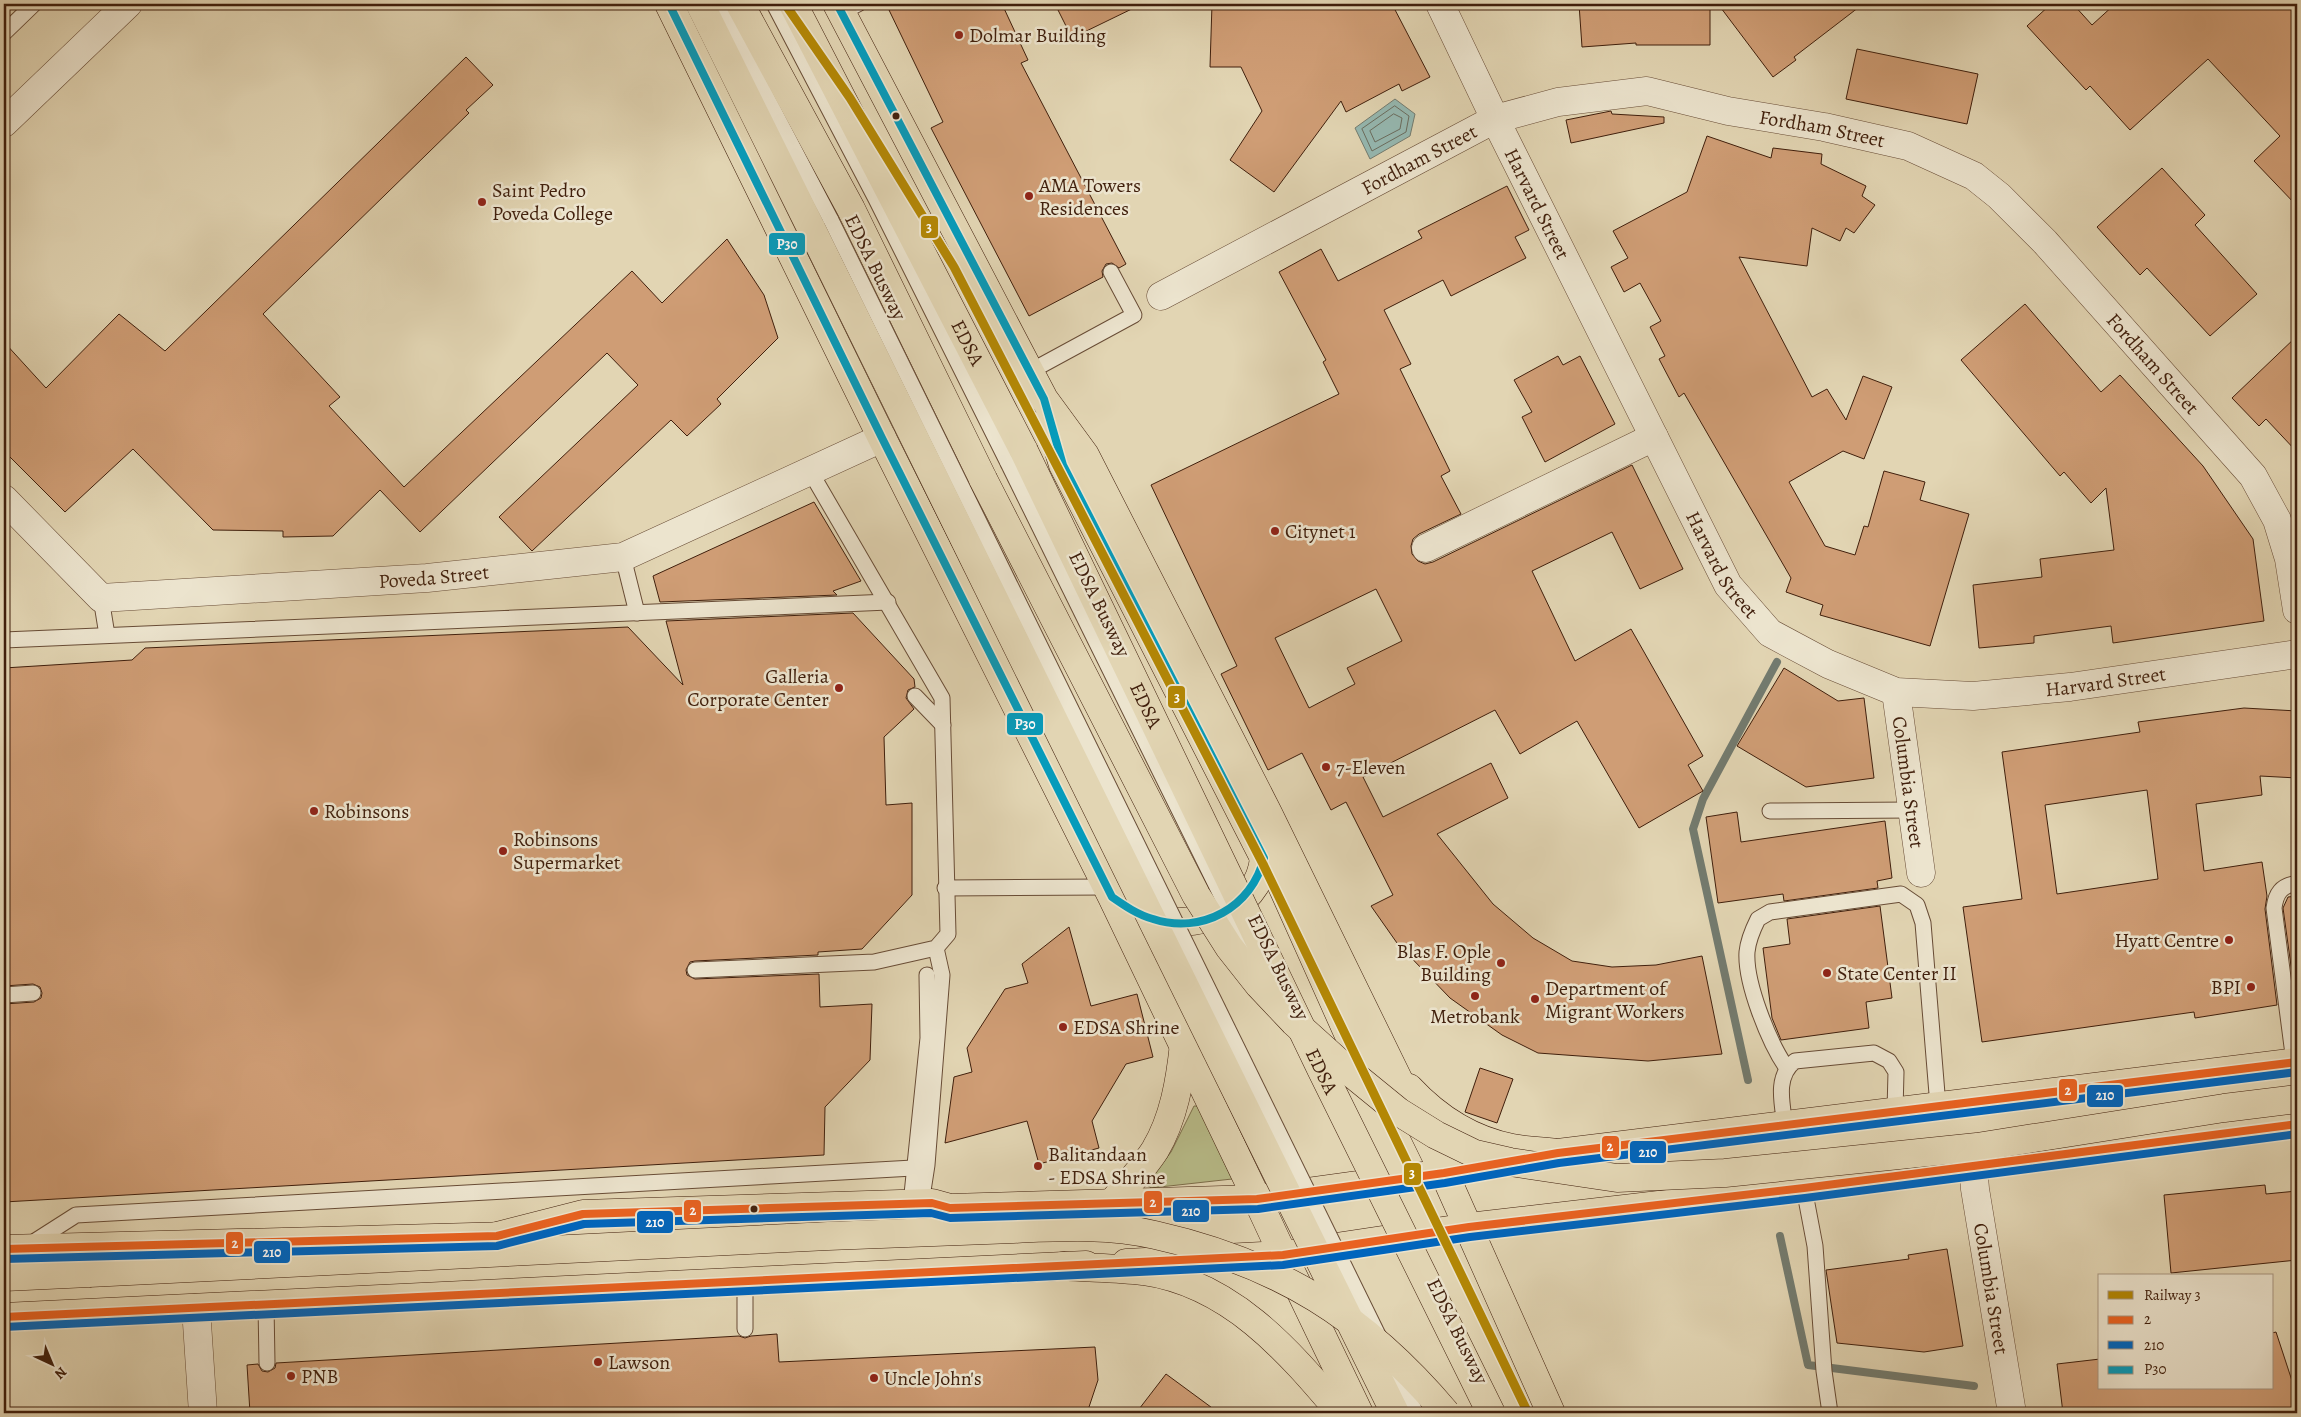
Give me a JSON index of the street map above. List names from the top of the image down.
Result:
{
  "streets": {
    "main road": ["EDSA"],
    "street": [
      "Fordham Street",
      "Harvard Street",
      "Poveda Street",
      "Columbia Street"
    ],
    "lane": ["EDSA Busway"]
  },
  "crossings": [
    ["Fordham Street", "Harvard Street"],
    ["Harvard Street", "Columbia Street"],
    ["EDSA Busway", "EDSA"]
  ],
  "places": [
    "Dolmar Building",
    "AMA Towers Residences",
    "Saint Pedro Poveda College",
    "Citynet 1",
    "Galleria Corporate Center",
    "7-Eleven",
    "Robinsons",
    "Robinsons Supermarket",
    "Hyatt Centre",
    "Blas F. Ople Building",
    "State Center II",
    "BPI",
    "Metrobank",
    "Department of Migrant Workers",
    "EDSA Shrine",
    "Balitandaan - EDSA Shrine",
    "Lawson",
    "PNB",
    "Uncle John's"
  ],
  "lines": [
    "rail line 3",
    "transit line P30",
    "transit line 2",
    "transit line 210"
  ],
  "legend": [
    "Railway 3",
    "2",
    "210",
    "P30"
  ],
  "north": "bottom right"
}
